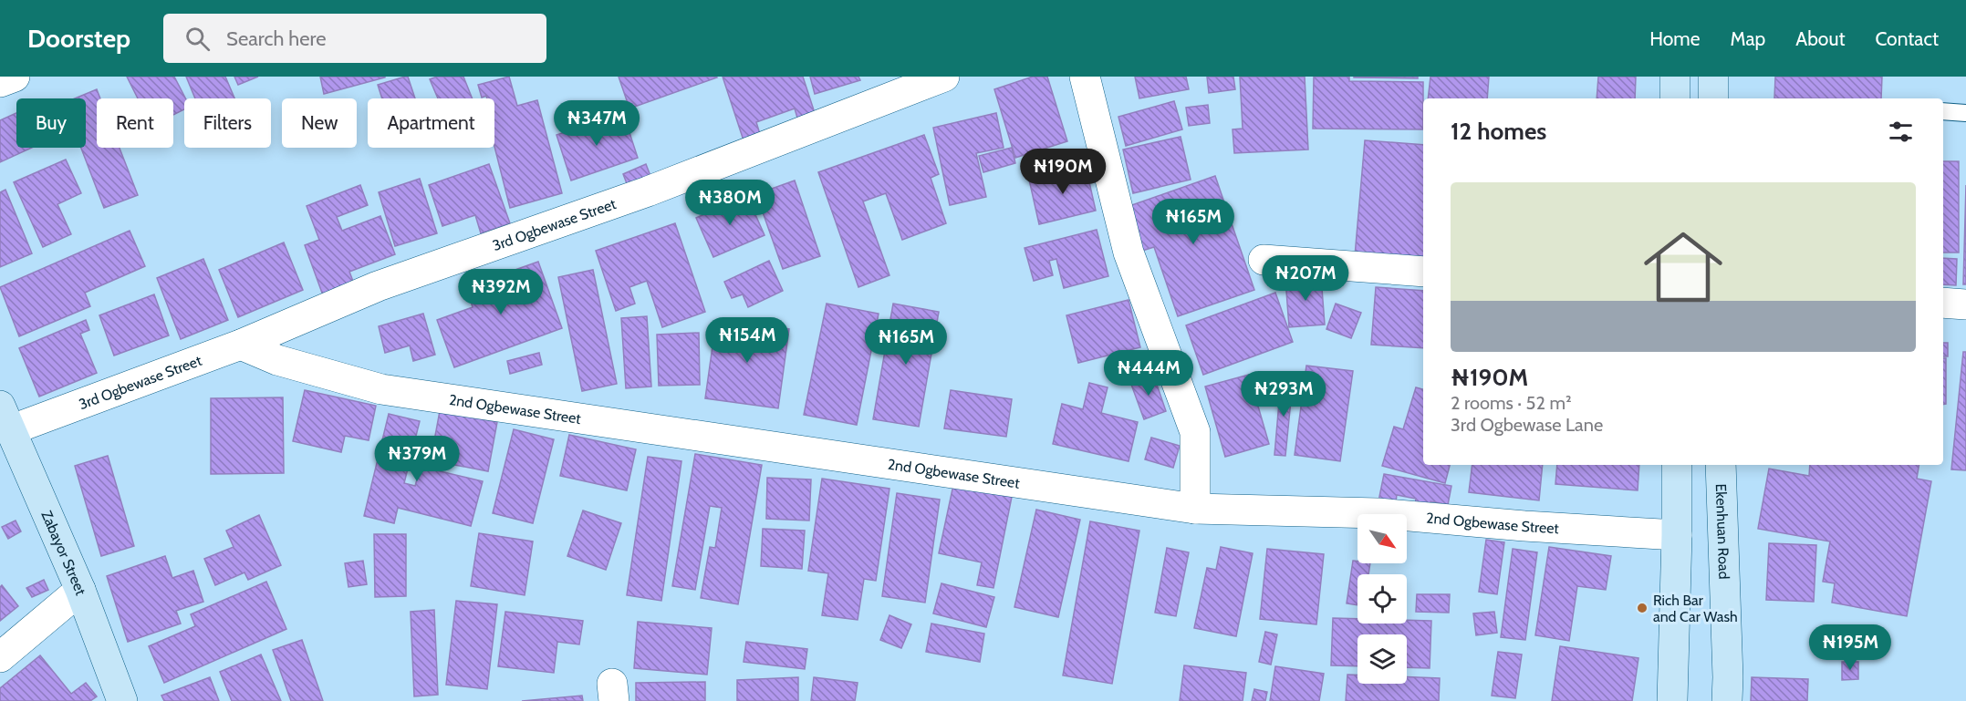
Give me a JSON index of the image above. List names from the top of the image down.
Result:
{
  "streets": {
    "main road": ["Ekenhuan Road", "Zabayor Street"],
    "street": ["3rd Ogbewase Street", "2nd Ogbewase Street"]
  },
  "crossings": [
    ["3rd Ogbewase Street", "2nd Ogbewase Street"],
    ["3rd Ogbewase Street", "Zabayor Street"]
  ],
  "places": ["Rich Bar and Car Wash"],
  "north": "bottom right",
  "page": {
    "header": "Doorstep",
    "search": "Search here",
    "nav": [
      "Home",
      "Map",
      "About",
      "Contact"
    ],
    "chip": [
      "Buy",
      "Rent",
      "Filters",
      "New",
      "Apartment"
    ],
    "heading": "12 homes",
    "price": [
      "₦347M",
      "₦190M",
      "₦380M",
      "₦165M",
      "₦207M",
      "₦392M",
      "₦154M",
      "₦165M",
      "₦444M",
      "₦293M",
      "₦379M",
      "₦195M"
    ],
    "list": [
      {
        "name": "₦190M",
        "note": "2 rooms · 52 m² · 3rd Ogbewase Lane"
      }
    ]
  }
}
